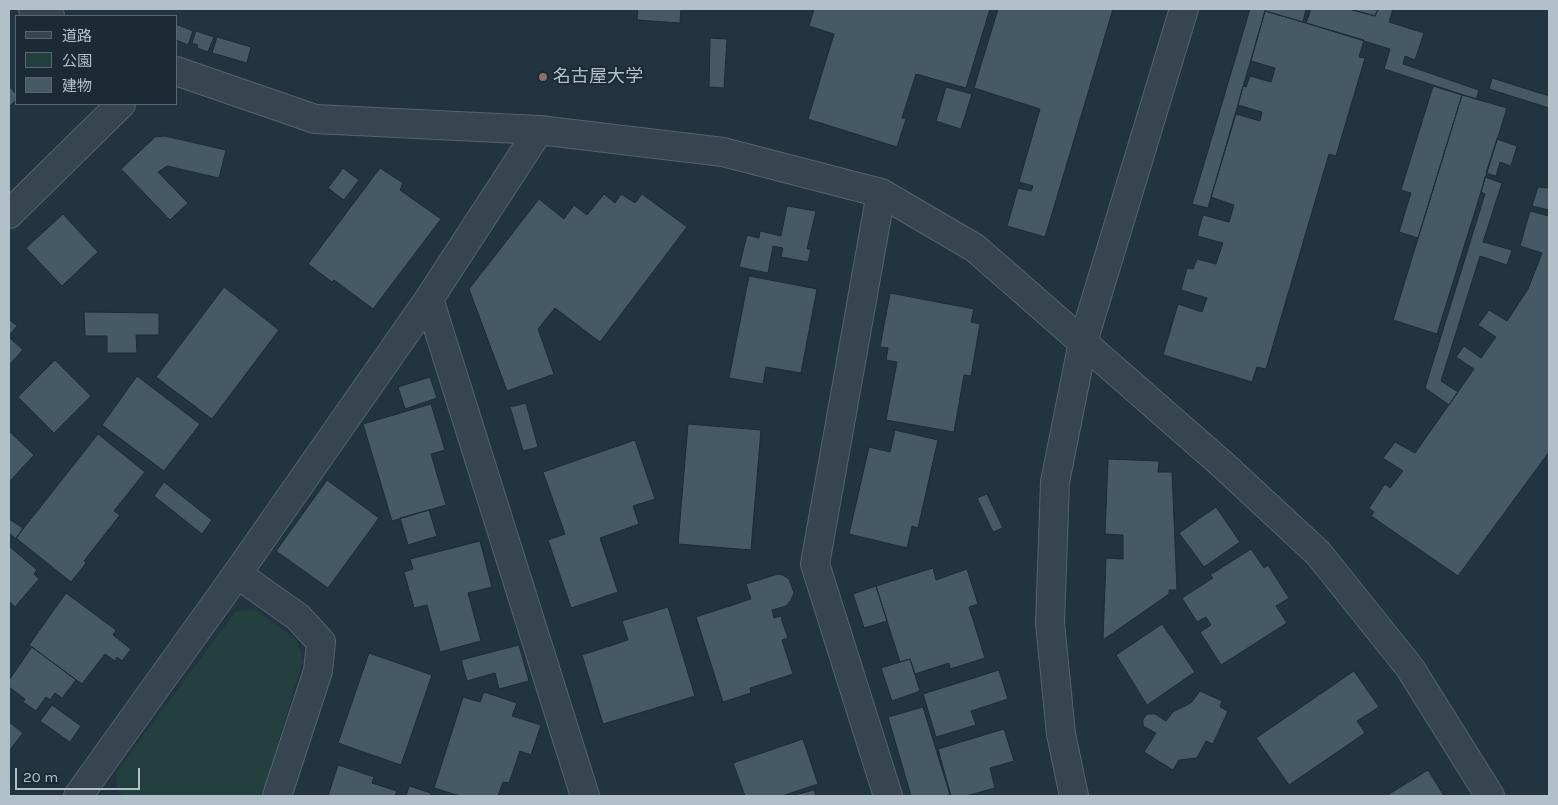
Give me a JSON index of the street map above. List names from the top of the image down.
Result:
{
  "places": ["名古屋大学"],
  "legend": ["道路", "公園", "建物"],
  "scale_bar": "20 m"
}
